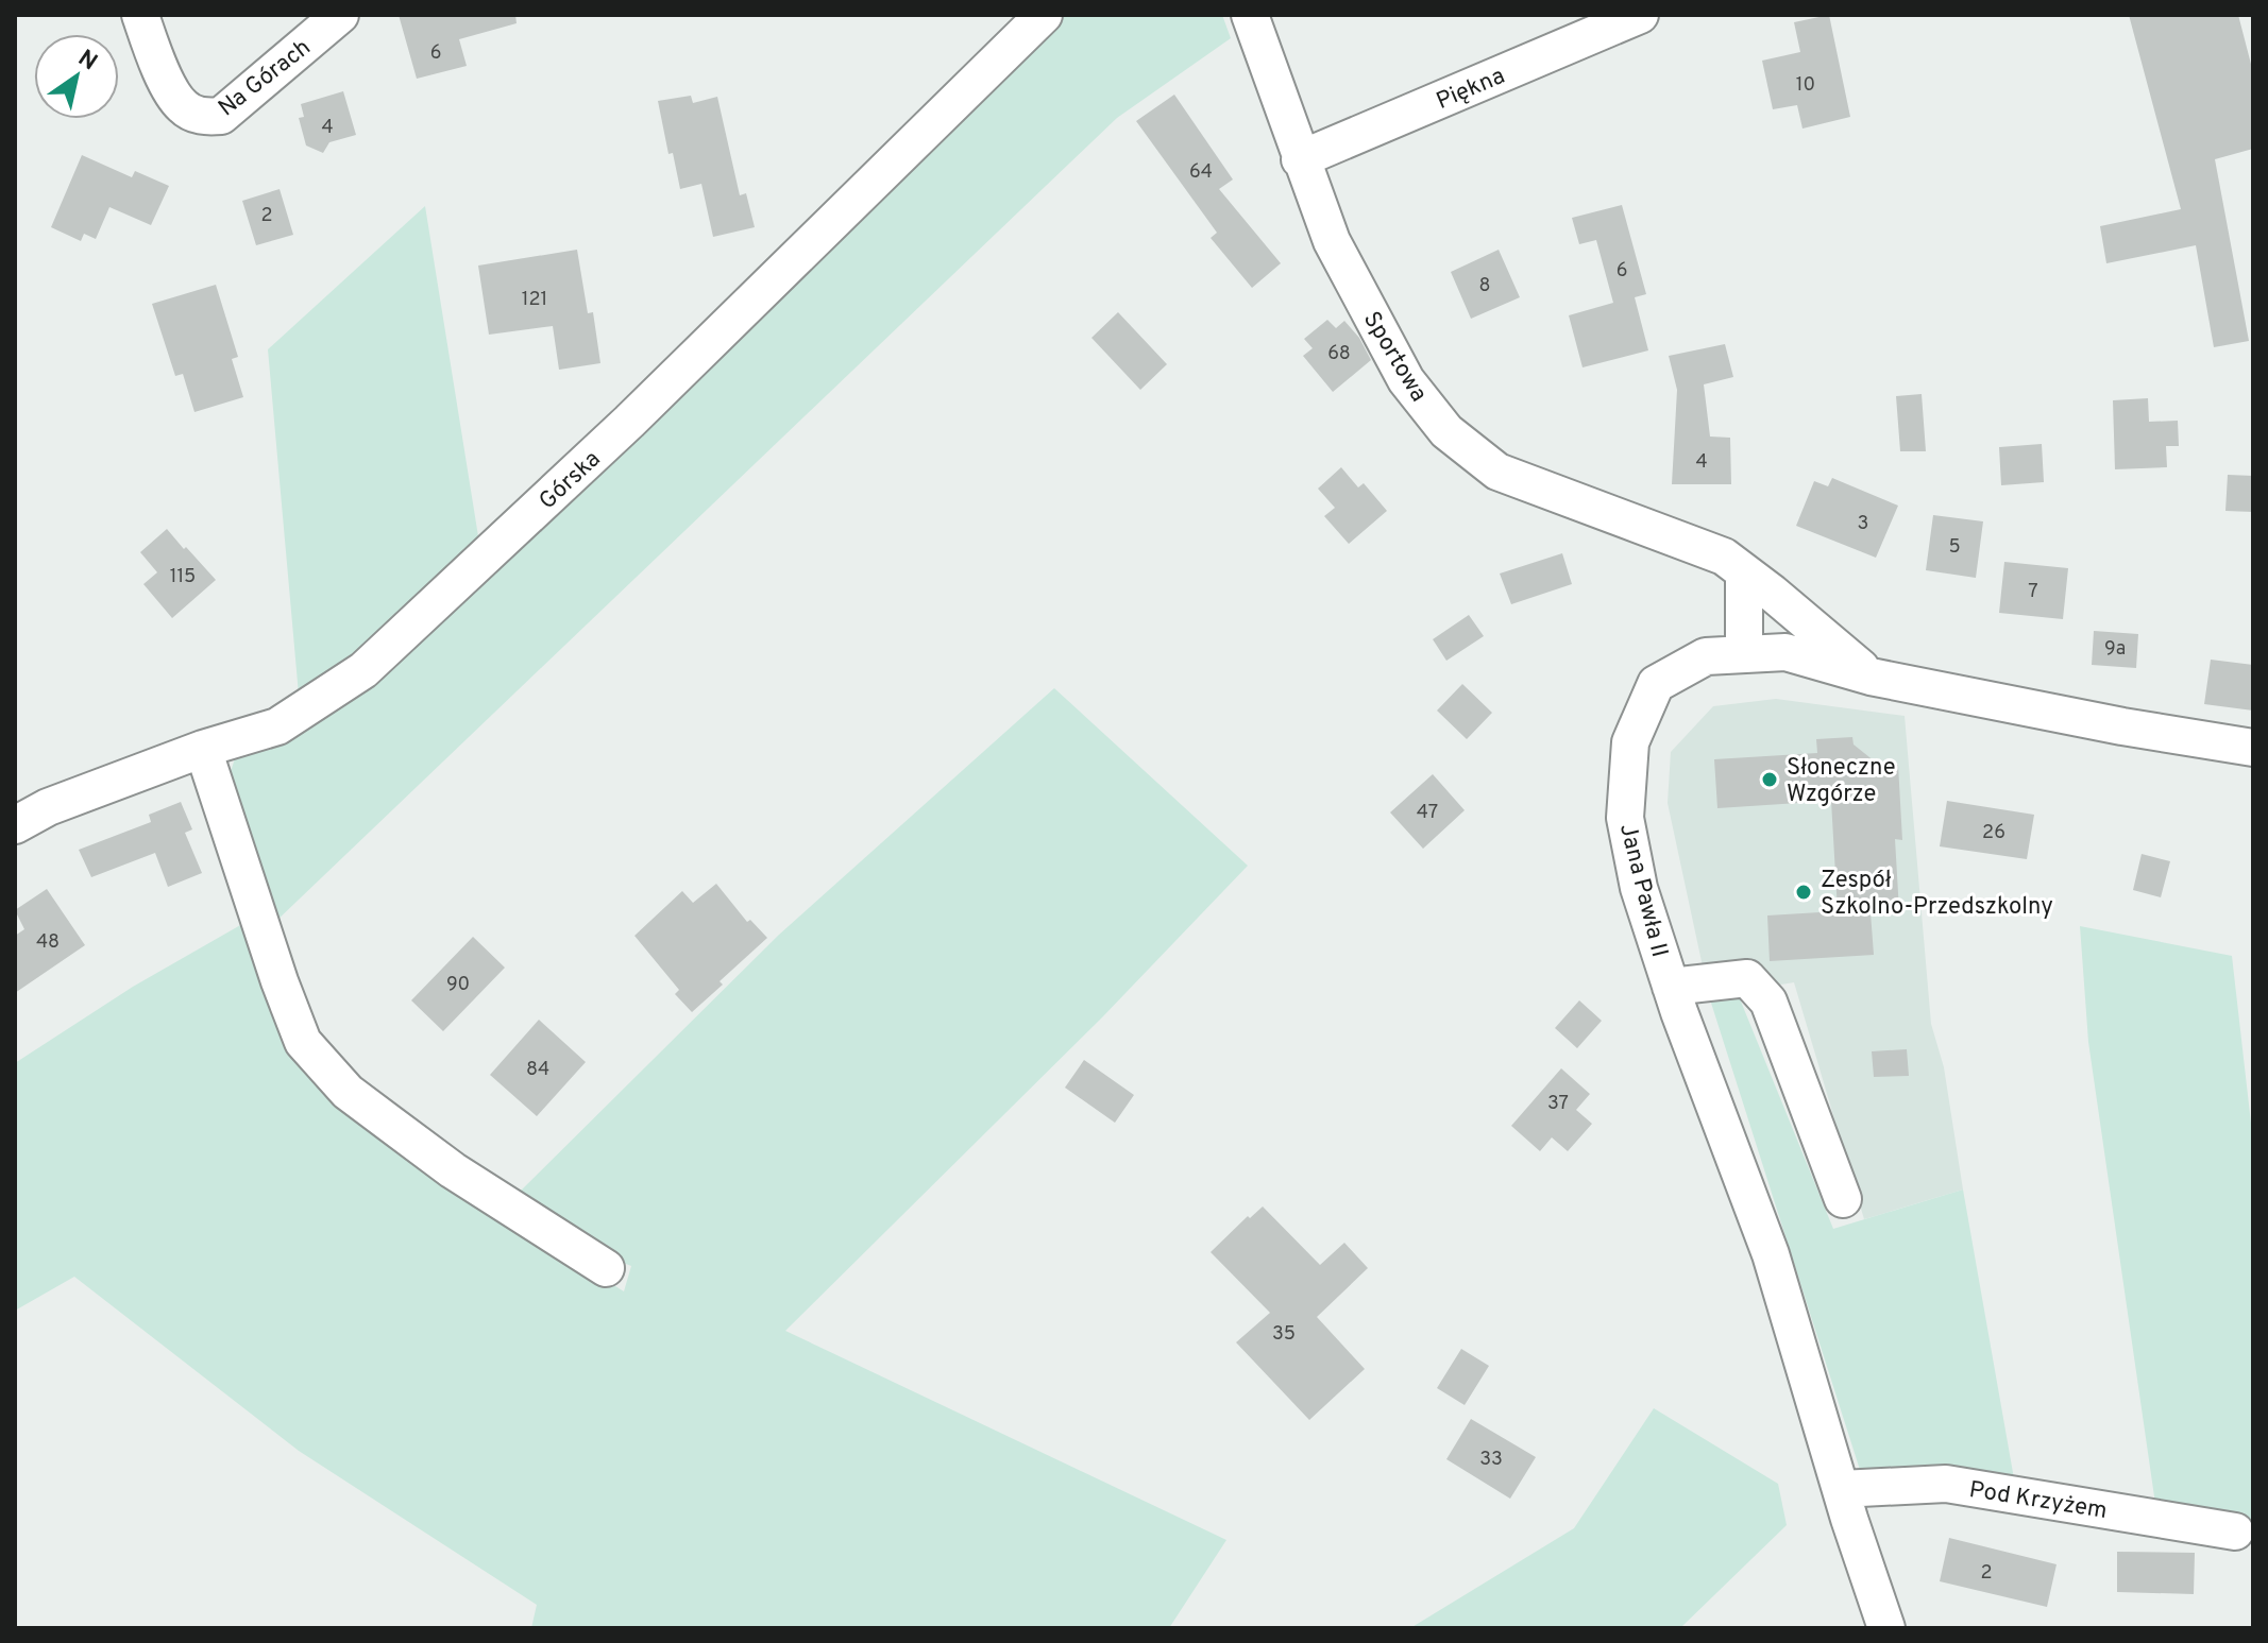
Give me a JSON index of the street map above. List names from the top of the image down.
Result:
{
  "streets": {
    "street": [
      "Na Górach",
      "Piękna",
      "Sportowa",
      "Górska",
      "Jana Pawła II",
      "Pod Krzyżem"
    ]
  },
  "crossings": [
    ["Piękna", "Sportowa"],
    ["Sportowa", "Jana Pawła II"],
    ["Jana Pawła II", "Pod Krzyżem"]
  ],
  "places": ["Słoneczne Wzgórze", "Zespół Szkolno-Przedszkolny"],
  "house_numbers": [
    "6",
    "10",
    "4",
    "64",
    "2",
    "6",
    "8",
    "121",
    "68",
    "4",
    "3",
    "5",
    "115",
    "7",
    "9a",
    "47",
    "26",
    "48",
    "90",
    "84",
    "37",
    "35",
    "33",
    "2"
  ],
  "north": "top right"
}
